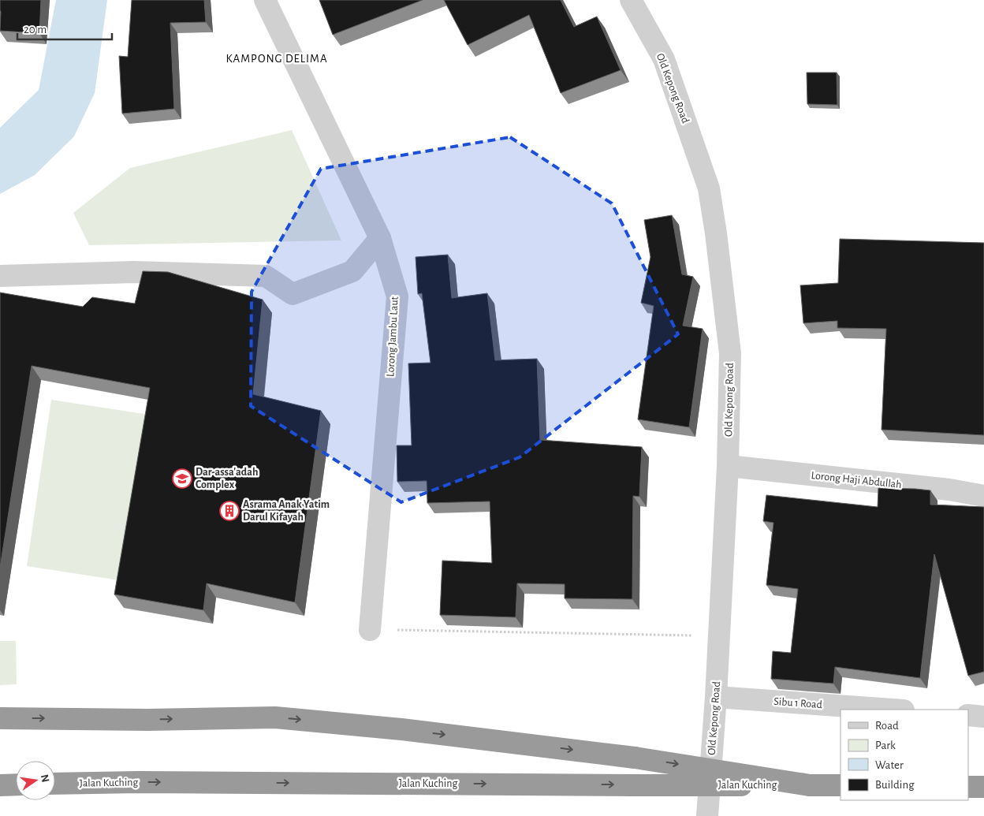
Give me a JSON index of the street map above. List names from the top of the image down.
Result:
{
  "streets": {
    "highway": ["Jalan Kuching"],
    "street": [
      "Old Kepong Road",
      "Lorong Jambu Laut",
      "Lorong Haji Abdullah",
      "Sibu 1 Road"
    ]
  },
  "crossings": [
    ["Old Kepong Road", "Lorong Haji Abdullah"],
    ["Old Kepong Road", "Sibu 1 Road"]
  ],
  "districts": ["KAMPONG DELIMA"],
  "places": {
    "school or university": ["Dar-assa'adah Complex"],
    "building": ["Asrama Anak Yatim Darul Kifayah"]
  },
  "legend": [
    "Road",
    "Park",
    "Water",
    "Building"
  ],
  "scale_bar": "20 m",
  "north": "right"
}
